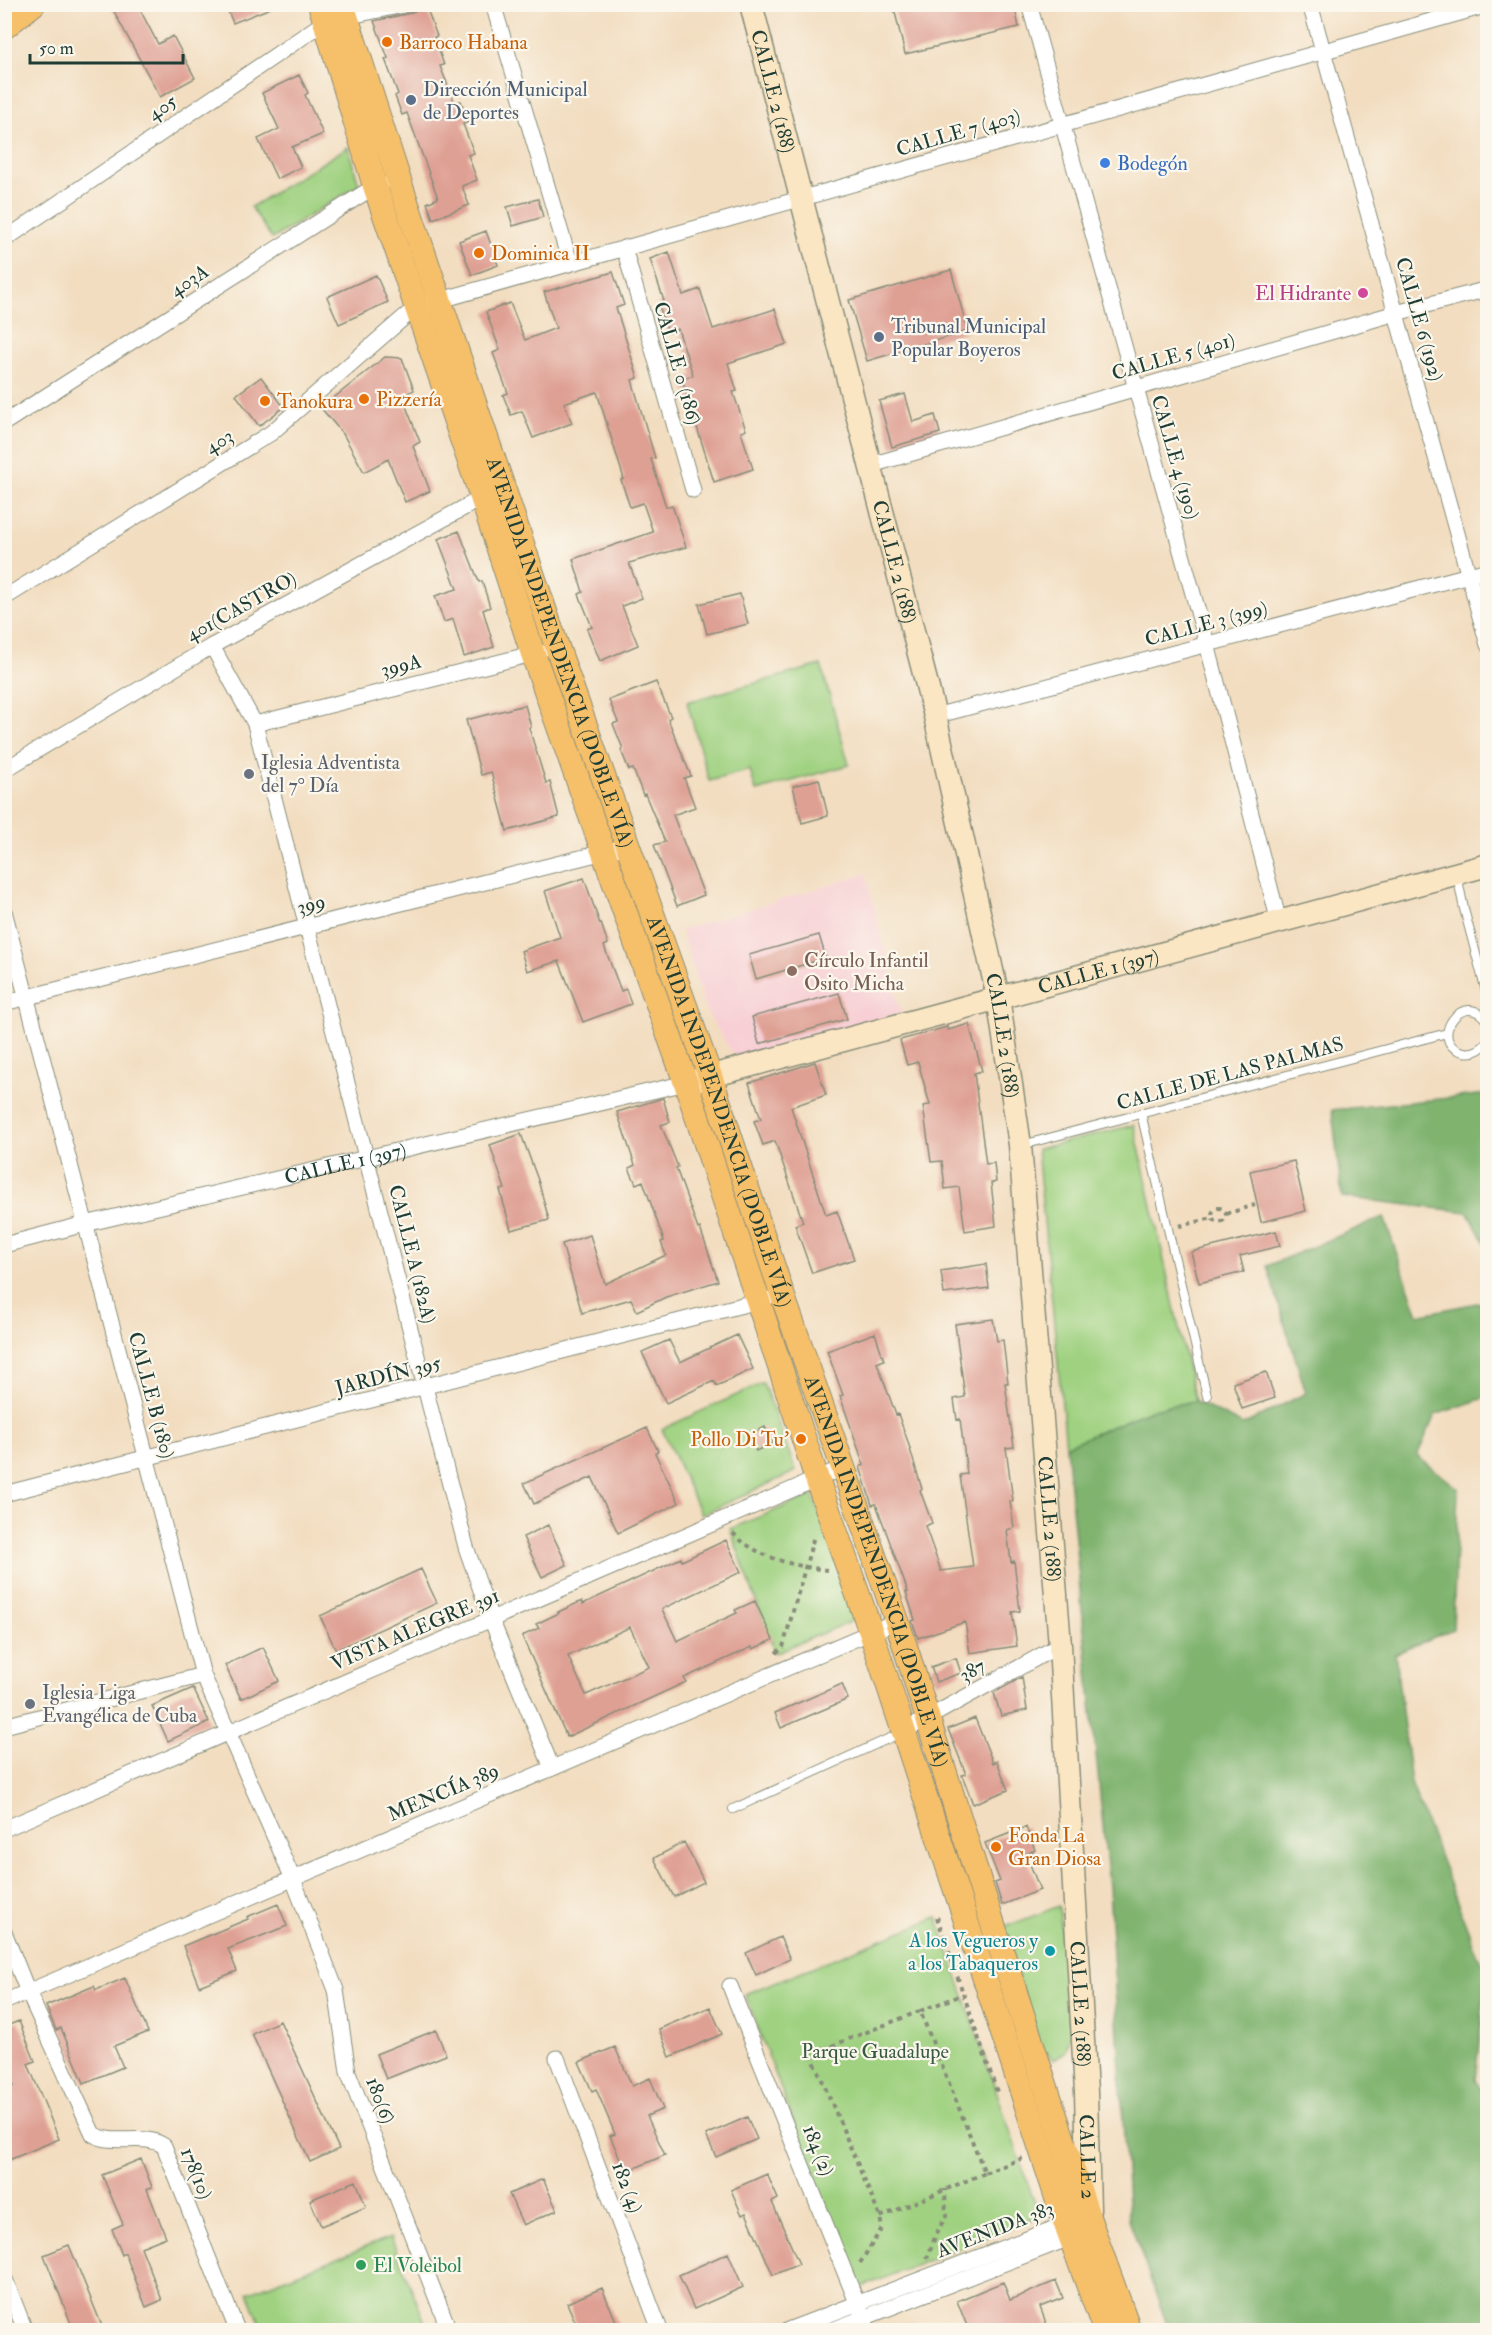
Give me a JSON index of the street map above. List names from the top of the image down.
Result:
{
  "streets": {
    "main road": [
      "CALLE 2 (188)",
      "AVENIDA INDEPENDENCIA (DOBLE VÍA)",
      "CALLE 1 (397)",
      "CALLE 2"
    ],
    "street": [
      "405",
      "CALLE 7 (403)",
      "403A",
      "CALLE 6 (192)",
      "CALLE 5 (401)",
      "CALLE 0 (186)",
      "403",
      "CALLE 4 (190)",
      "401(CASTRO)",
      "CALLE 3 (399)",
      "399A",
      "399",
      "CALLE A (182A)",
      "JARDÍN 395",
      "CALLE B (180)",
      "VISTA ALEGRE 391",
      "387",
      "MENCÍA 389",
      "180(6)",
      "184 (2)",
      "178(10)",
      "182 (4)",
      "AVENIDA 383"
    ],
    "lane": ["CALLE DE LAS PALMAS"]
  },
  "crossings": [
    ["CALLE 2 (188)", "CALLE 7 (403)"],
    ["CALLE 2 (188)", "CALLE 5 (401)"],
    ["CALLE 2 (188)", "CALLE 3 (399)"],
    ["CALLE 2 (188)", "CALLE 1 (397)"],
    ["CALLE 2 (188)", "CALLE DE LAS PALMAS"],
    ["CALLE 2 (188)", "387"],
    ["CALLE 2 (188)", "CALLE 2"],
    ["405", "AVENIDA INDEPENDENCIA (DOBLE VÍA)"],
    ["CALLE 7 (403)", "CALLE 6 (192)"],
    ["CALLE 7 (403)", "CALLE 0 (186)"],
    ["CALLE 7 (403)", "403"],
    ["CALLE 7 (403)", "CALLE 4 (190)"],
    ["CALLE 7 (403)", "AVENIDA INDEPENDENCIA (DOBLE VÍA)"],
    ["403A", "AVENIDA INDEPENDENCIA (DOBLE VÍA)"],
    ["CALLE 6 (192)", "CALLE 5 (401)"],
    ["CALLE 6 (192)", "CALLE 3 (399)"],
    ["CALLE 5 (401)", "CALLE 4 (190)"],
    ["403", "AVENIDA INDEPENDENCIA (DOBLE VÍA)"],
    ["CALLE 4 (190)", "CALLE 3 (399)"],
    ["CALLE 4 (190)", "CALLE 1 (397)"],
    ["401(CASTRO)", "AVENIDA INDEPENDENCIA (DOBLE VÍA)"],
    ["401(CASTRO)", "CALLE A (182A)"],
    ["AVENIDA INDEPENDENCIA (DOBLE VÍA)", "399A"],
    ["AVENIDA INDEPENDENCIA (DOBLE VÍA)", "399"],
    ["AVENIDA INDEPENDENCIA (DOBLE VÍA)", "CALLE 1 (397)"],
    ["AVENIDA INDEPENDENCIA (DOBLE VÍA)", "JARDÍN 395"],
    ["AVENIDA INDEPENDENCIA (DOBLE VÍA)", "VISTA ALEGRE 391"],
    ["AVENIDA INDEPENDENCIA (DOBLE VÍA)", "387"],
    ["AVENIDA INDEPENDENCIA (DOBLE VÍA)", "MENCÍA 389"],
    ["AVENIDA INDEPENDENCIA (DOBLE VÍA)", "CALLE 2"],
    ["AVENIDA INDEPENDENCIA (DOBLE VÍA)", "AVENIDA 383"],
    ["399A", "CALLE A (182A)"],
    ["399", "CALLE A (182A)"],
    ["399", "CALLE B (180)"],
    ["CALLE 1 (397)", "CALLE A (182A)"],
    ["CALLE 1 (397)", "CALLE B (180)"],
    ["CALLE A (182A)", "JARDÍN 395"],
    ["CALLE A (182A)", "VISTA ALEGRE 391"],
    ["CALLE A (182A)", "MENCÍA 389"],
    ["JARDÍN 395", "CALLE B (180)"],
    ["CALLE B (180)", "VISTA ALEGRE 391"],
    ["CALLE B (180)", "MENCÍA 389"],
    ["CALLE B (180)", "180(6)"],
    ["MENCÍA 389", "180(6)"],
    ["MENCÍA 389", "178(10)"],
    ["184 (2)", "AVENIDA 383"],
    ["CALLE 2", "AVENIDA 383"]
  ],
  "parks": ["Parque Guadalupe"],
  "places": [
    "Barroco Habana",
    "Dirección Municipal de Deportes",
    "Bodegón",
    "Dominica II",
    "El Hidrante",
    "Tribunal Municipal Popular Boyeros",
    "Pizzería",
    "Tanokura",
    "Iglesia Adventista del 7° Día",
    "Círculo Infantil Osito Micha",
    "Pollo Di Tu'",
    "Iglesia Liga Evangélica de Cuba",
    "Fonda La Gran Diosa",
    "A los Vegueros y a los Tabaqueros",
    "El Voleibol"
  ],
  "scale_bar": "50 m"
}
